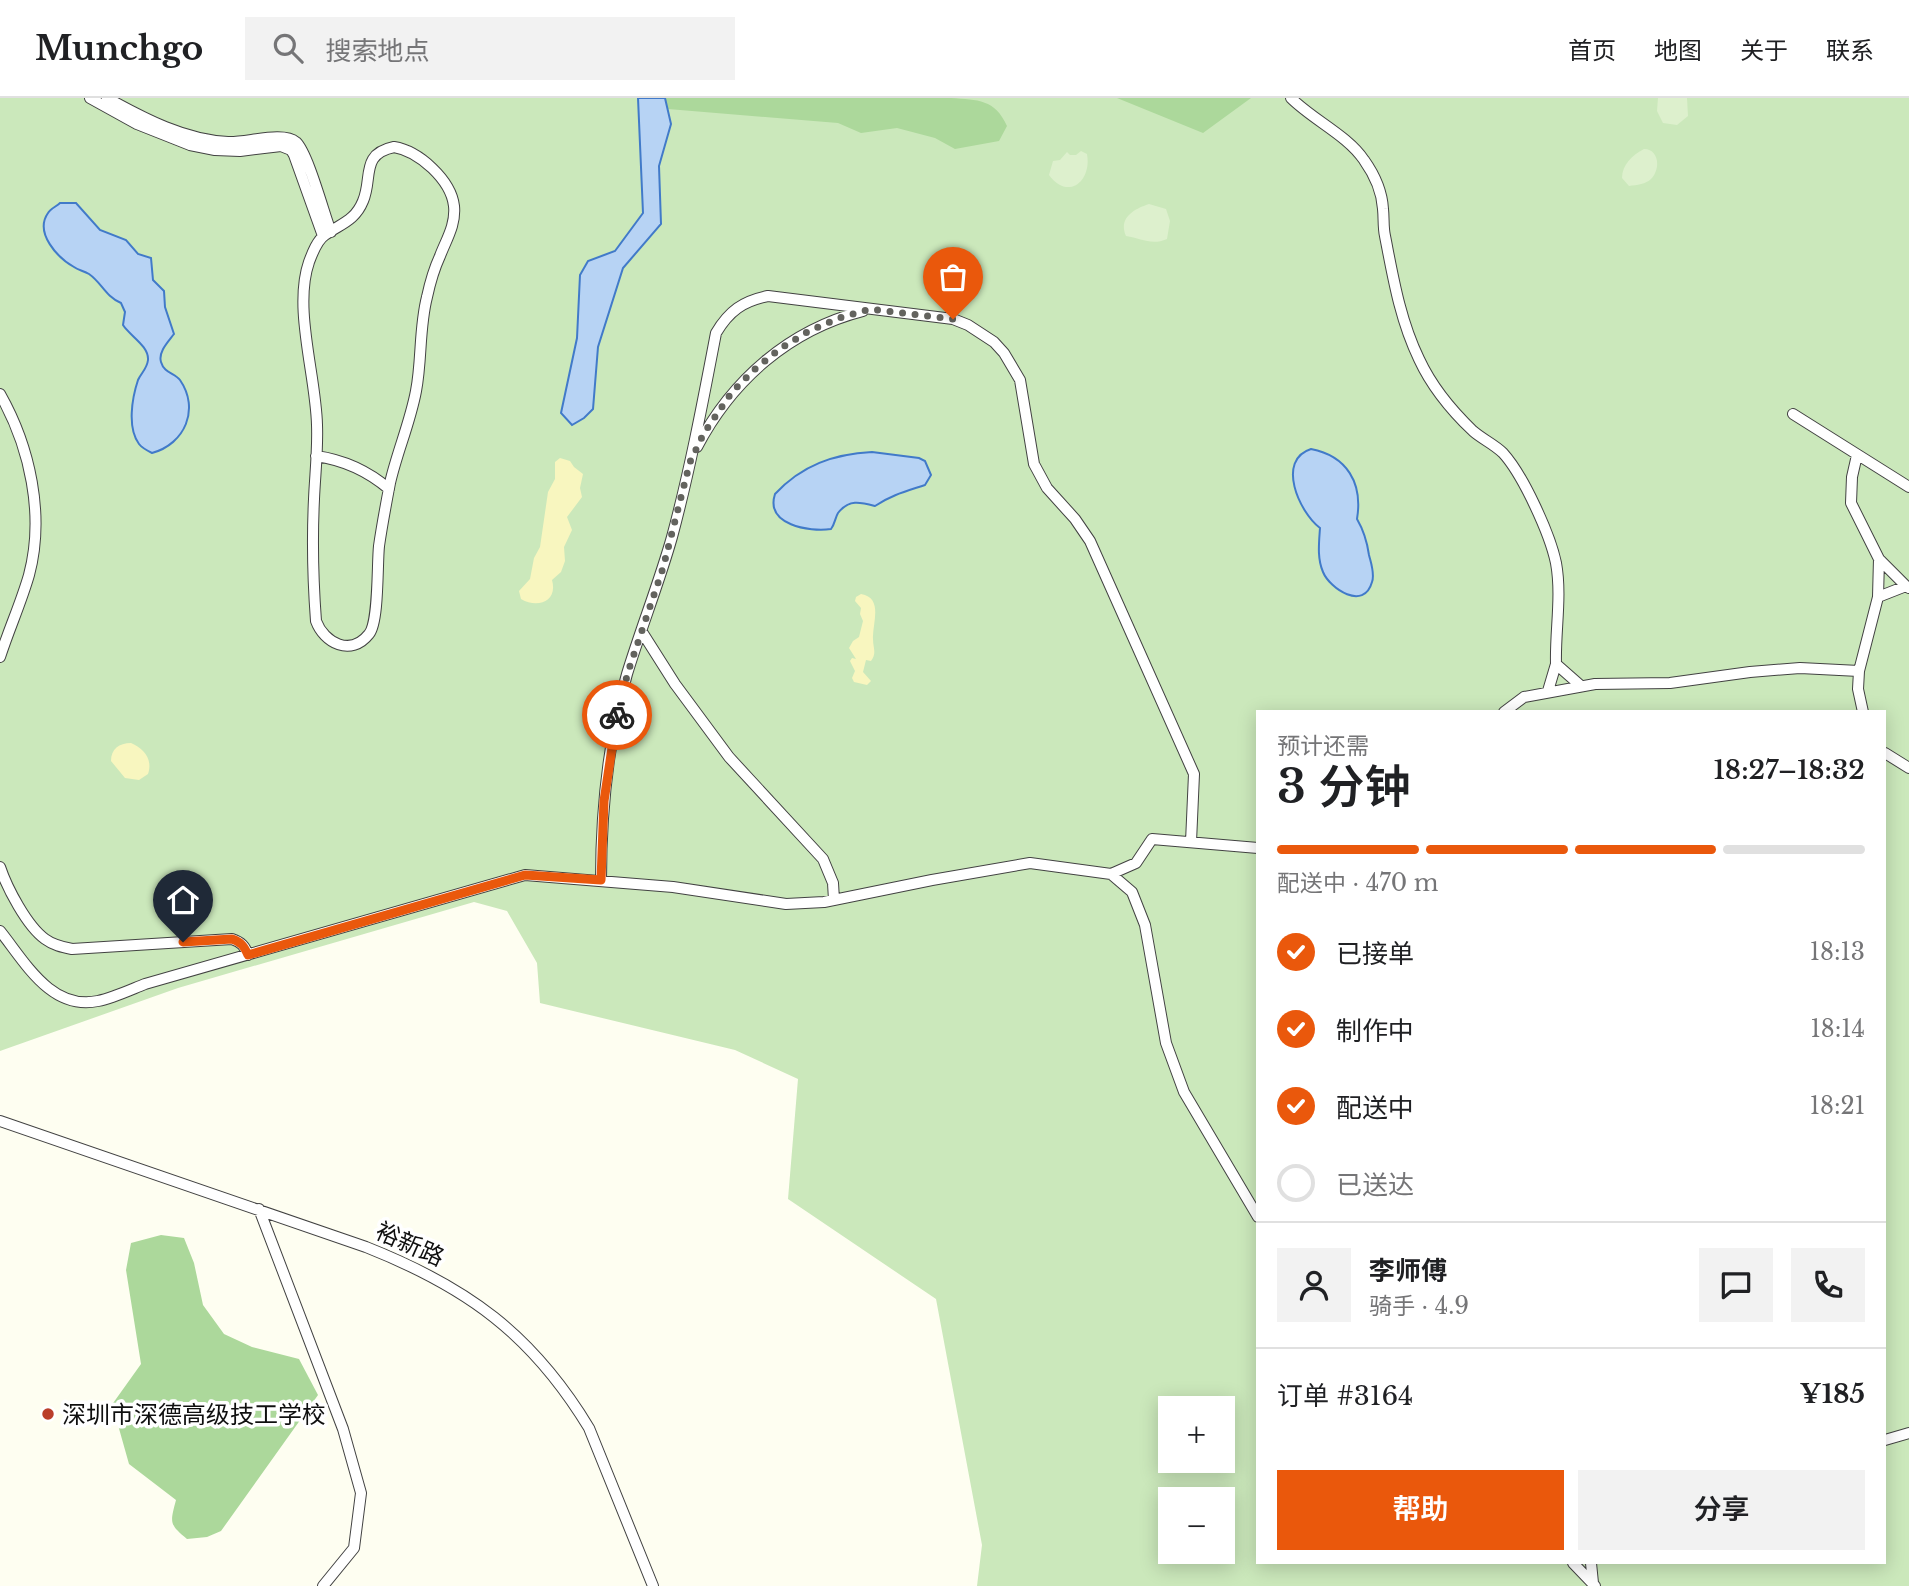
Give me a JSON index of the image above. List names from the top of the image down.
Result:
{
  "streets": {
    "street": ["裕新路"]
  },
  "places": ["深圳市深德高级技工学校"],
  "page": {
    "header": "Munchgo",
    "search": "搜索地点",
    "nav": [
      "首页",
      "地图",
      "关于",
      "联系"
    ],
    "heading": ["3 分钟", "预计还需", "18:27–18:32"],
    "panel": [
      "李师傅",
      "骑手 · 4.9",
      "订单 #3164",
      "¥185"
    ],
    "bar": "配送中 · 470 m",
    "list": [
      ["已接单", "18:13"],
      ["制作中", "18:14"],
      ["配送中", "18:21"],
      "已送达"
    ],
    "map_buttons": ["+", "−"],
    "buttons": ["帮助", "分享"]
  }
}
